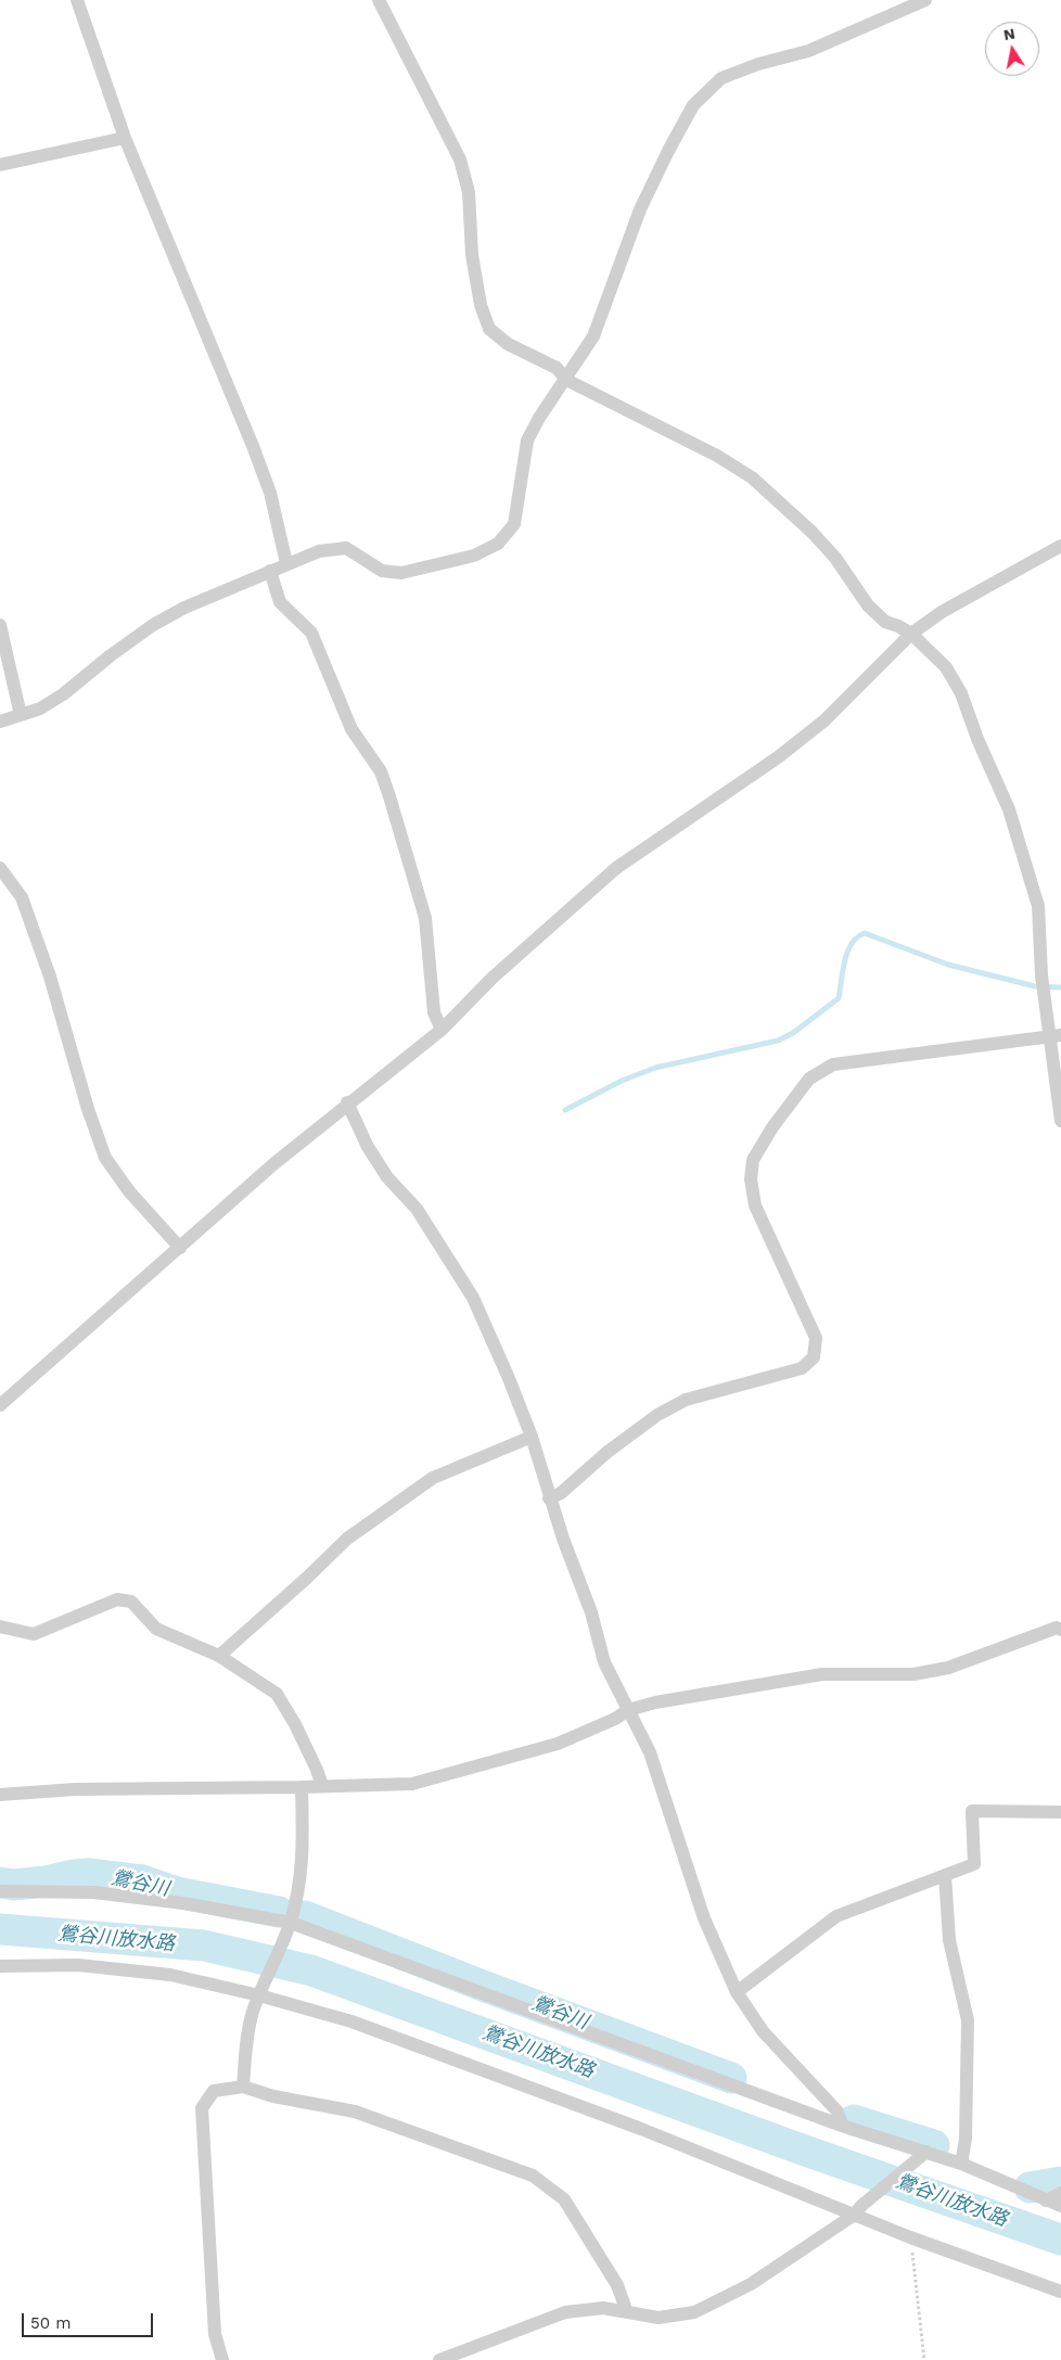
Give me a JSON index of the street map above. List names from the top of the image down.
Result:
{
  "water": ["鶯谷川", "鶯谷川放水路"],
  "scale_bar": "50 m",
  "north": "top"
}
